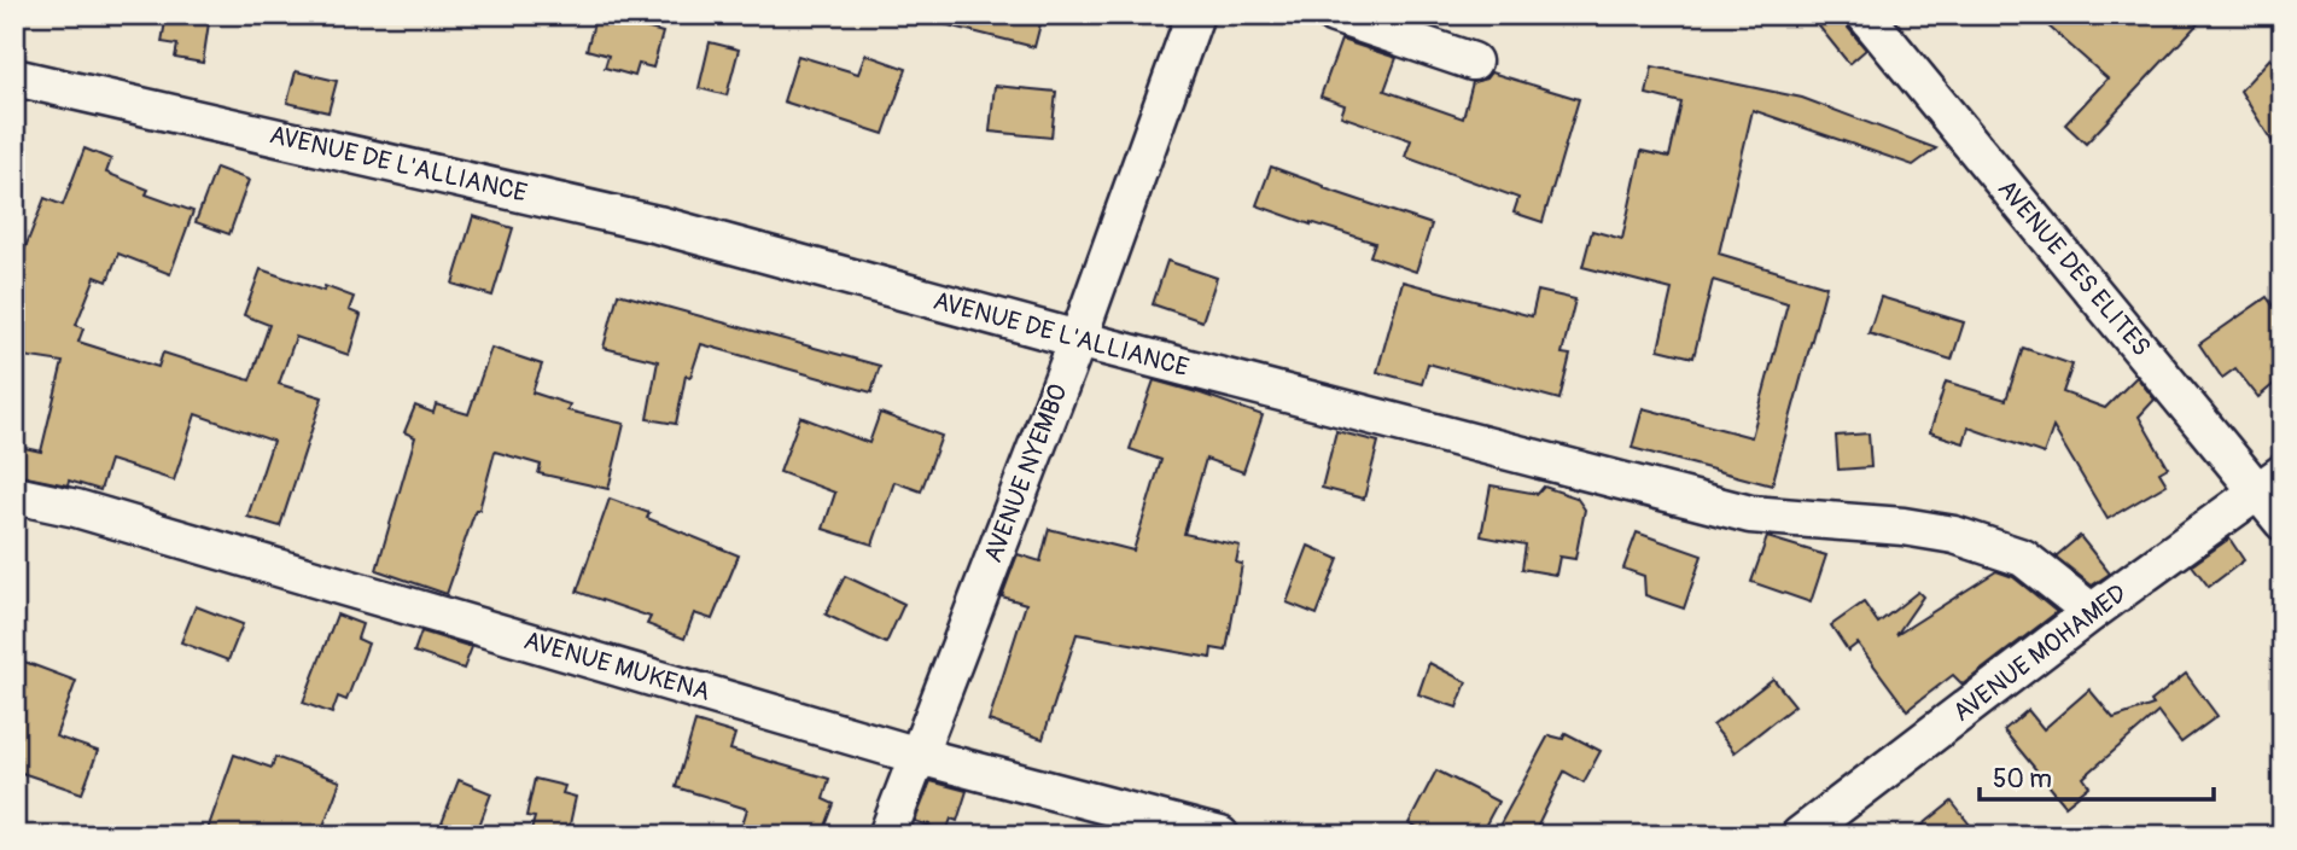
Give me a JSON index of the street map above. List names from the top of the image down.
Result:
{
  "streets": {
    "street": [
      "AVENUE DE L'ALLIANCE",
      "AVENUE DES ELITES",
      "AVENUE NYEMBO",
      "AVENUE MOHAMED",
      "AVENUE MUKENA"
    ]
  },
  "crossings": [
    ["AVENUE DE L'ALLIANCE", "AVENUE NYEMBO"],
    ["AVENUE DE L'ALLIANCE", "AVENUE MOHAMED"],
    ["AVENUE DES ELITES", "AVENUE MOHAMED"],
    ["AVENUE NYEMBO", "AVENUE MUKENA"]
  ],
  "scale_bar": "50 m"
}
